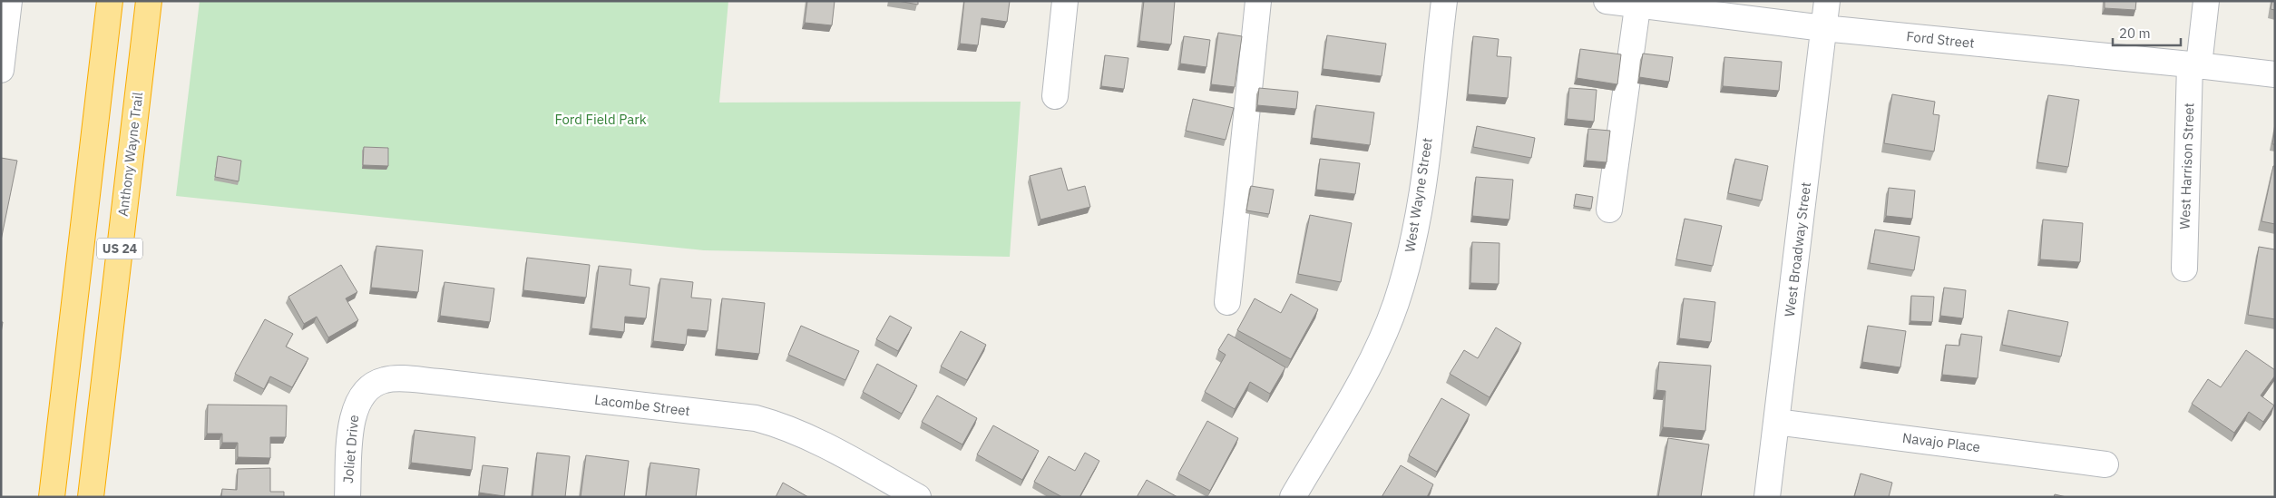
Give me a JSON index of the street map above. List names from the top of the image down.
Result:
{
  "streets": {
    "highway": ["Anthony Wayne Trail", "US 24"],
    "street": [
      "Ford Street",
      "West Harrison Street",
      "West Wayne Street",
      "West Broadway Street",
      "Lacombe Street",
      "Navajo Place",
      "Joliet Drive"
    ]
  },
  "crossings": [
    ["Ford Street", "West Harrison Street"],
    ["Ford Street", "West Broadway Street"],
    ["West Broadway Street", "Navajo Place"],
    ["Lacombe Street", "Joliet Drive"]
  ],
  "parks": ["Ford Field Park"],
  "scale_bar": "20 m"
}
